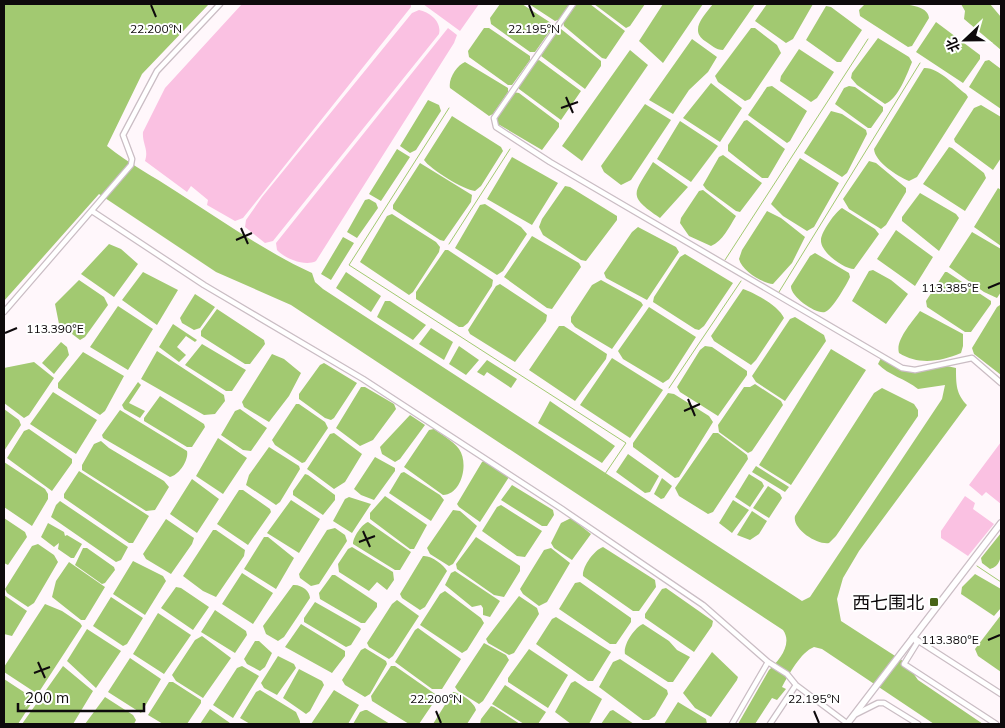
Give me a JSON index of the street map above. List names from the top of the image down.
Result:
{
  "places": {
    "transit": ["西七围北"]
  },
  "scale_bar": "200 m",
  "north": "left",
  "coordinates": [
    "22.200°N",
    "22.195°N",
    "113.385°E",
    "113.390°E",
    "113.380°E"
  ]
}
